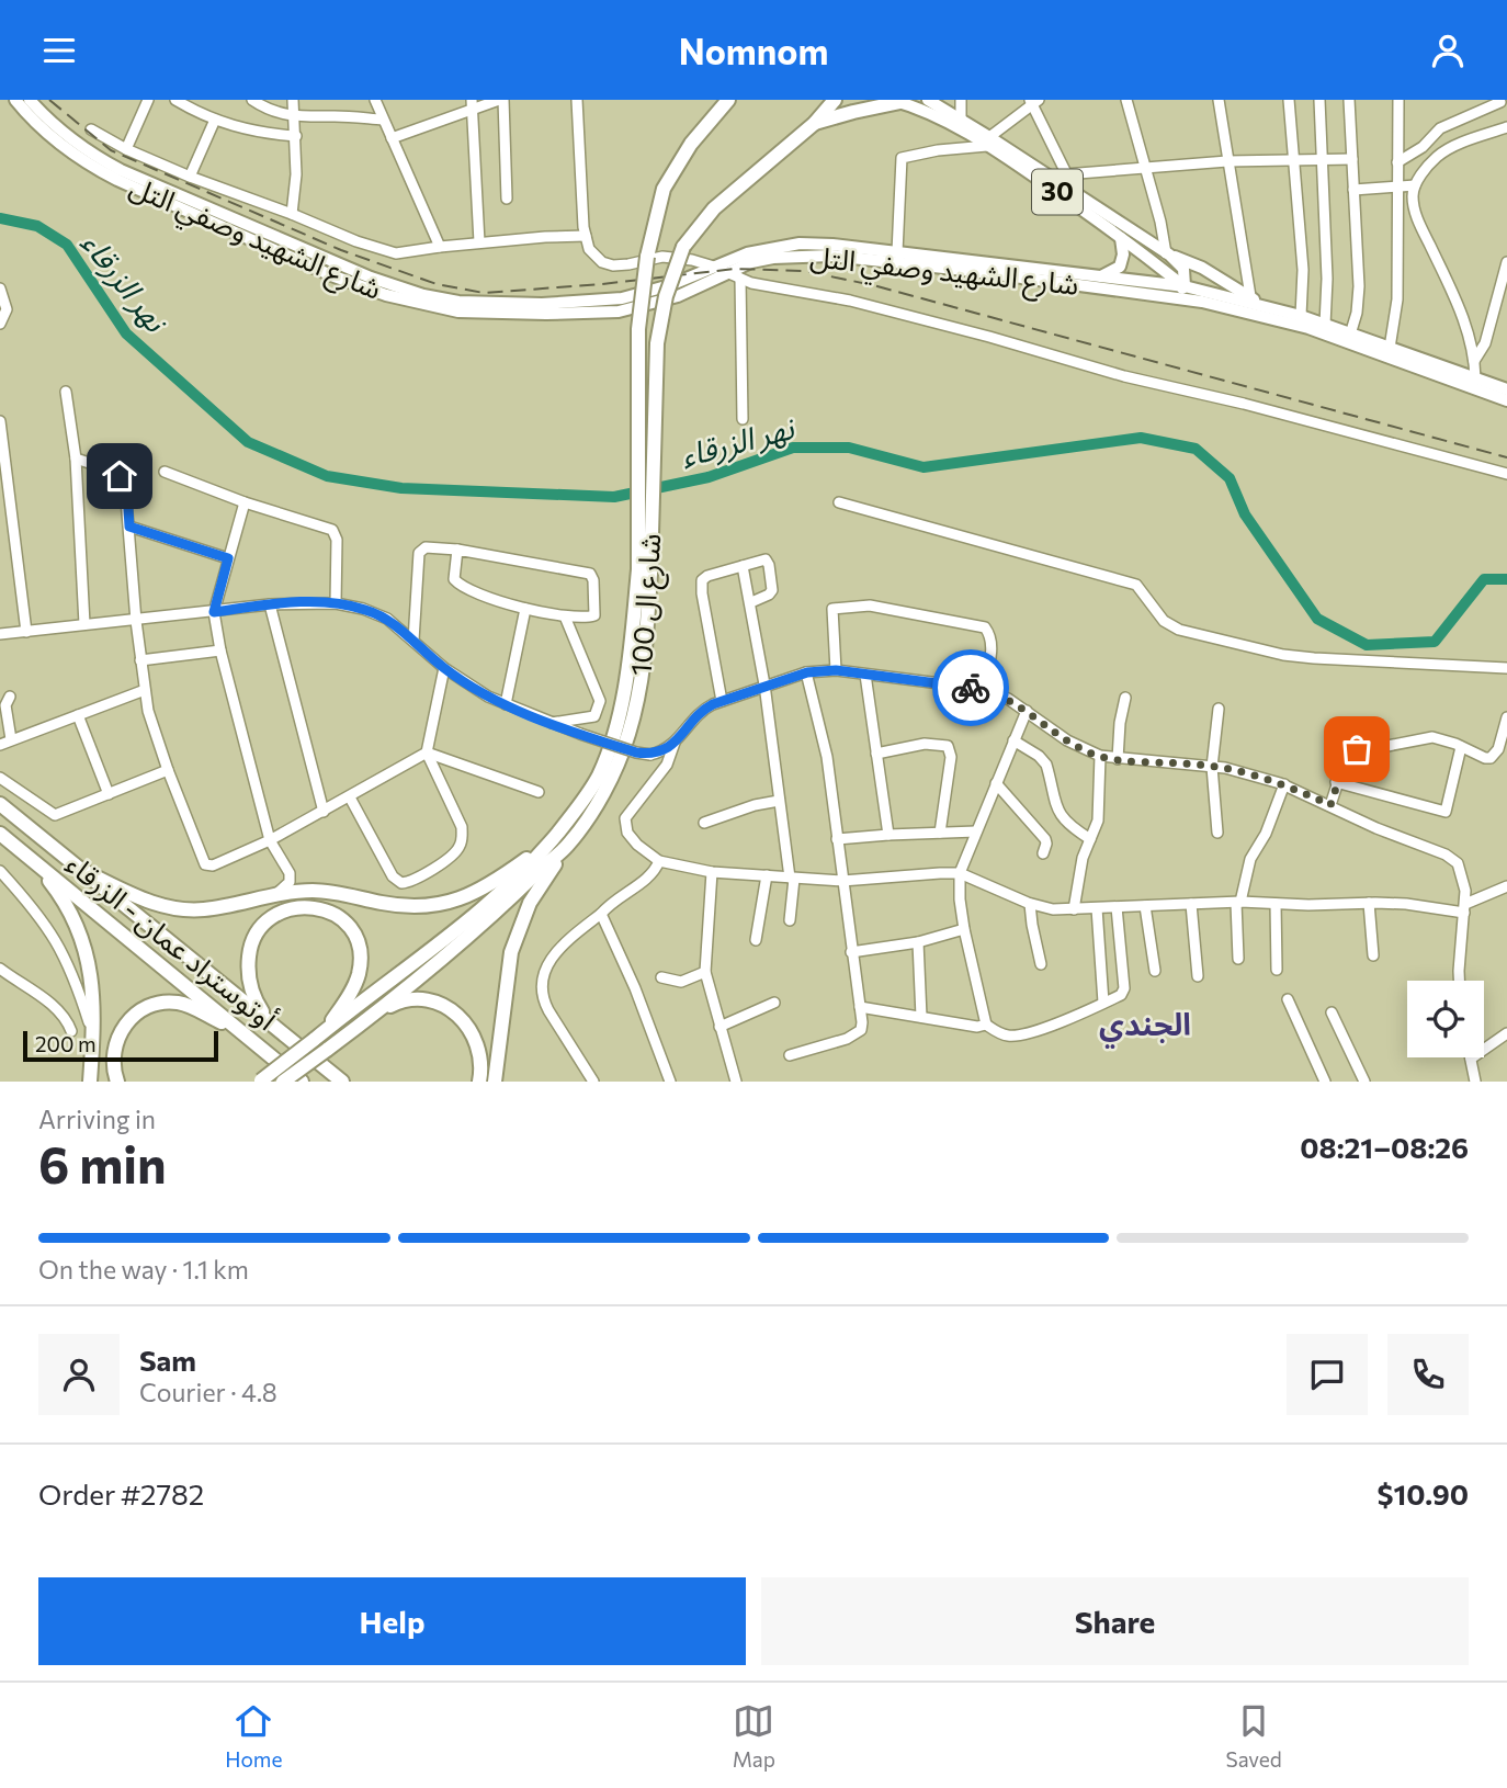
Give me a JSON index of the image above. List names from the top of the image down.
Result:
{
  "streets": {
    "highway": ["شارع ال 100", "أوتوستراد عمان - الزرقاء"],
    "main road": ["30", "شارع الشهيد وصفي التل"]
  },
  "crossings": [
    ["30", "شارع الشهيد وصفي التل"]
  ],
  "districts": ["الجندي"],
  "water": ["نهر الزرقاء"],
  "scale_bar": "200 m",
  "page": {
    "header": "Nomnom",
    "scale": "200 m",
    "heading": ["6 min", "Arriving in", "08:21–08:26"],
    "panel": [
      "Sam",
      "Courier · 4.8",
      "Order #2782",
      "$10.90"
    ],
    "bar": "On the way · 1.1 km",
    "buttons": ["Help", "Share"],
    "tabs": ["Home", "Map", "Saved"]
  }
}
